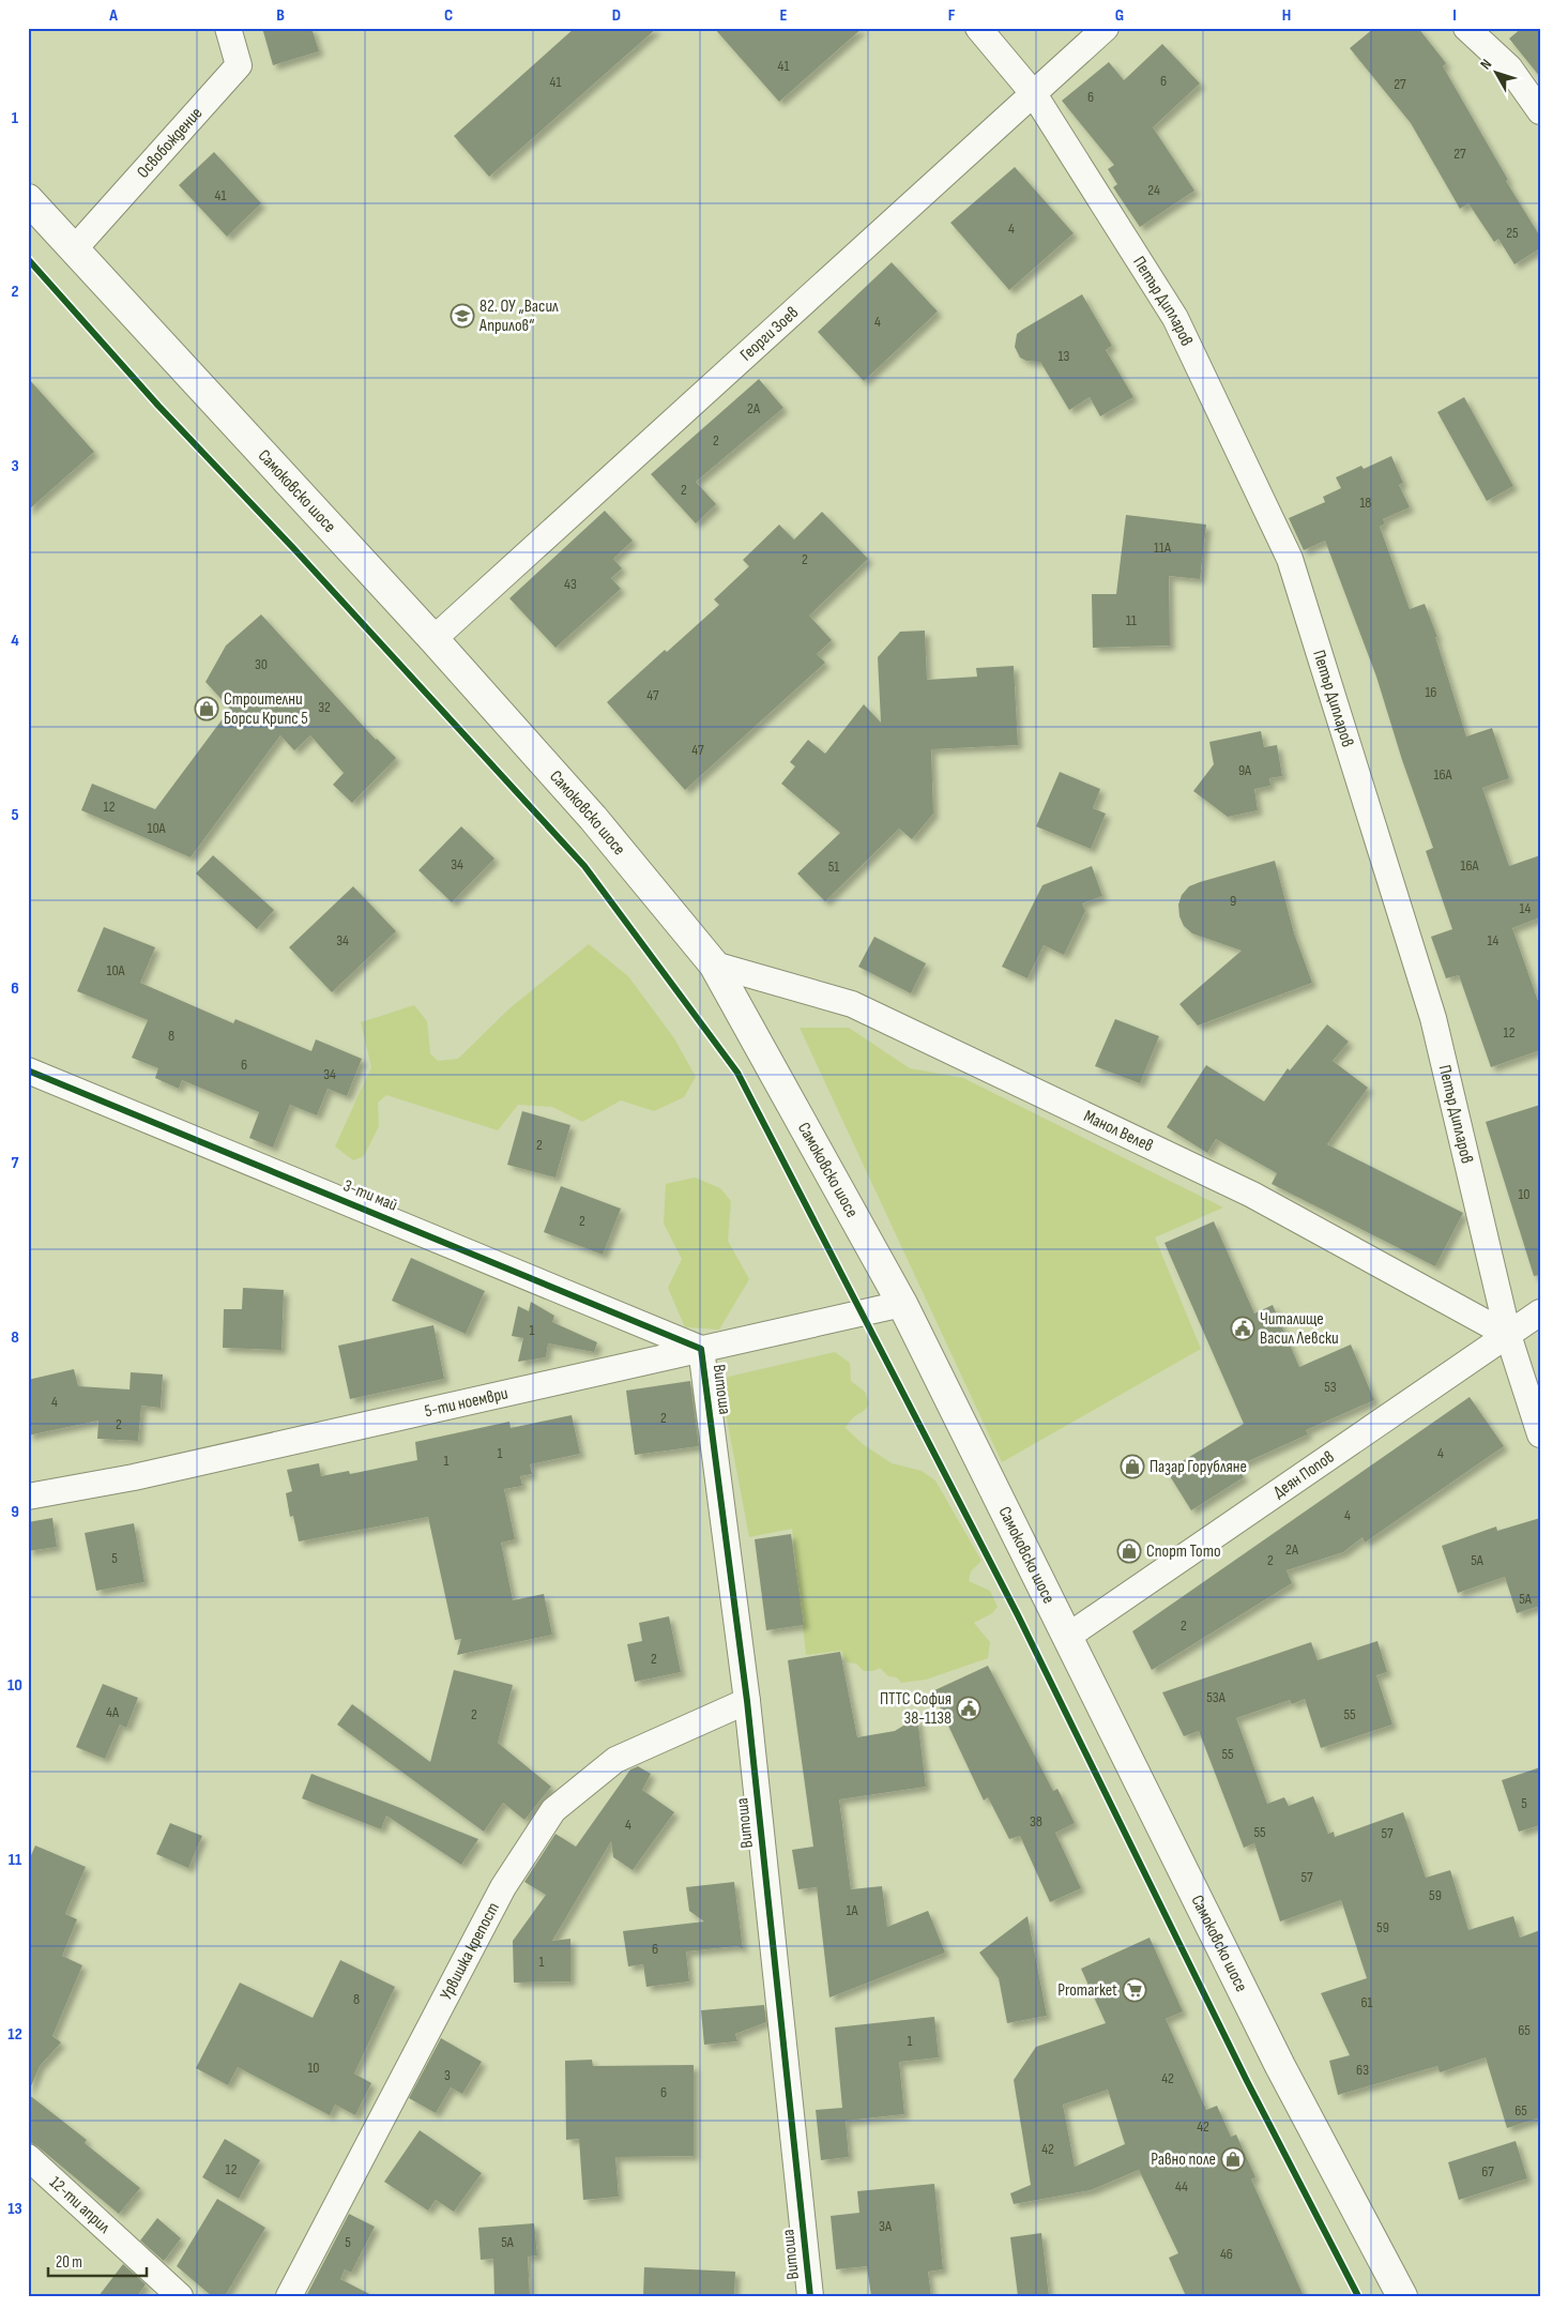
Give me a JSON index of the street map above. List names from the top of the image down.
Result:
{
  "streets": {
    "main road": ["Самоковско шосе"],
    "street": [
      "Освобождение",
      "Петър Дипларов",
      "Георги Зоев",
      "Манол Велев",
      "3-ти май",
      "Витоша",
      "5-ти ноември",
      "Деян Попов",
      "Урвишка крепост",
      "12-ти април"
    ]
  },
  "crossings": [
    ["Освобождение", "Самоковско шосе"],
    ["Петър Дипларов", "Георги Зоев"],
    ["Петър Дипларов", "Манол Велев"],
    ["Петър Дипларов", "Деян Попов"],
    ["Георги Зоев", "Самоковско шосе"],
    ["Самоковско шосе", "Манол Велев"],
    ["Самоковско шосе", "5-ти ноември"],
    ["Самоковско шосе", "Деян Попов"],
    ["Манол Велев", "Деян Попов"],
    ["3-ти май", "Витоша"],
    ["3-ти май", "5-ти ноември"],
    ["Витоша", "5-ти ноември"],
    ["Витоша", "Урвишка крепост"]
  ],
  "places": {
    "school or university": ["82. ОУ „Васил Априлов“"],
    "shop": [
      "Строителни Борси Крипс 5",
      "Пазар Горубляне",
      "Спорт Тото",
      "Равно поле"
    ],
    "public building": ["Читалище Васил Левски", "ПТТС София 38-1138"],
    "supermarket": ["Promarket"]
  },
  "house_numbers": [
    "41",
    "6",
    "41",
    "27",
    "6",
    "27",
    "24",
    "41",
    "4",
    "25",
    "4",
    "13",
    "2А",
    "2",
    "2",
    "18",
    "11А",
    "2",
    "43",
    "11",
    "30",
    "16",
    "47",
    "32",
    "47",
    "9А",
    "16А",
    "12",
    "10А",
    "34",
    "16А",
    "51",
    "9",
    "14",
    "34",
    "14",
    "10А",
    "12",
    "8",
    "6",
    "34",
    "2",
    "10",
    "2",
    "1",
    "53",
    "4",
    "2",
    "2",
    "1",
    "4",
    "1",
    "4",
    "2А",
    "5",
    "2",
    "5А",
    "5А",
    "2",
    "2",
    "53А",
    "4А",
    "2",
    "55",
    "55",
    "5",
    "38",
    "4",
    "55",
    "57",
    "57",
    "59",
    "1А",
    "59",
    "6",
    "1",
    "8",
    "61",
    "65",
    "1",
    "10",
    "63",
    "3",
    "42",
    "6",
    "65",
    "42",
    "42",
    "12",
    "67",
    "44",
    "3А",
    "5",
    "5А",
    "46"
  ],
  "scale_bar": "20 m",
  "north": "top left",
  "grid": {
    "columns": [
      "A",
      "B",
      "C",
      "D",
      "E",
      "F",
      "G",
      "H",
      "I"
    ],
    "rows": [
      "1",
      "2",
      "3",
      "4",
      "5",
      "6",
      "7",
      "8",
      "9",
      "10",
      "11",
      "12",
      "13"
    ]
  }
}
